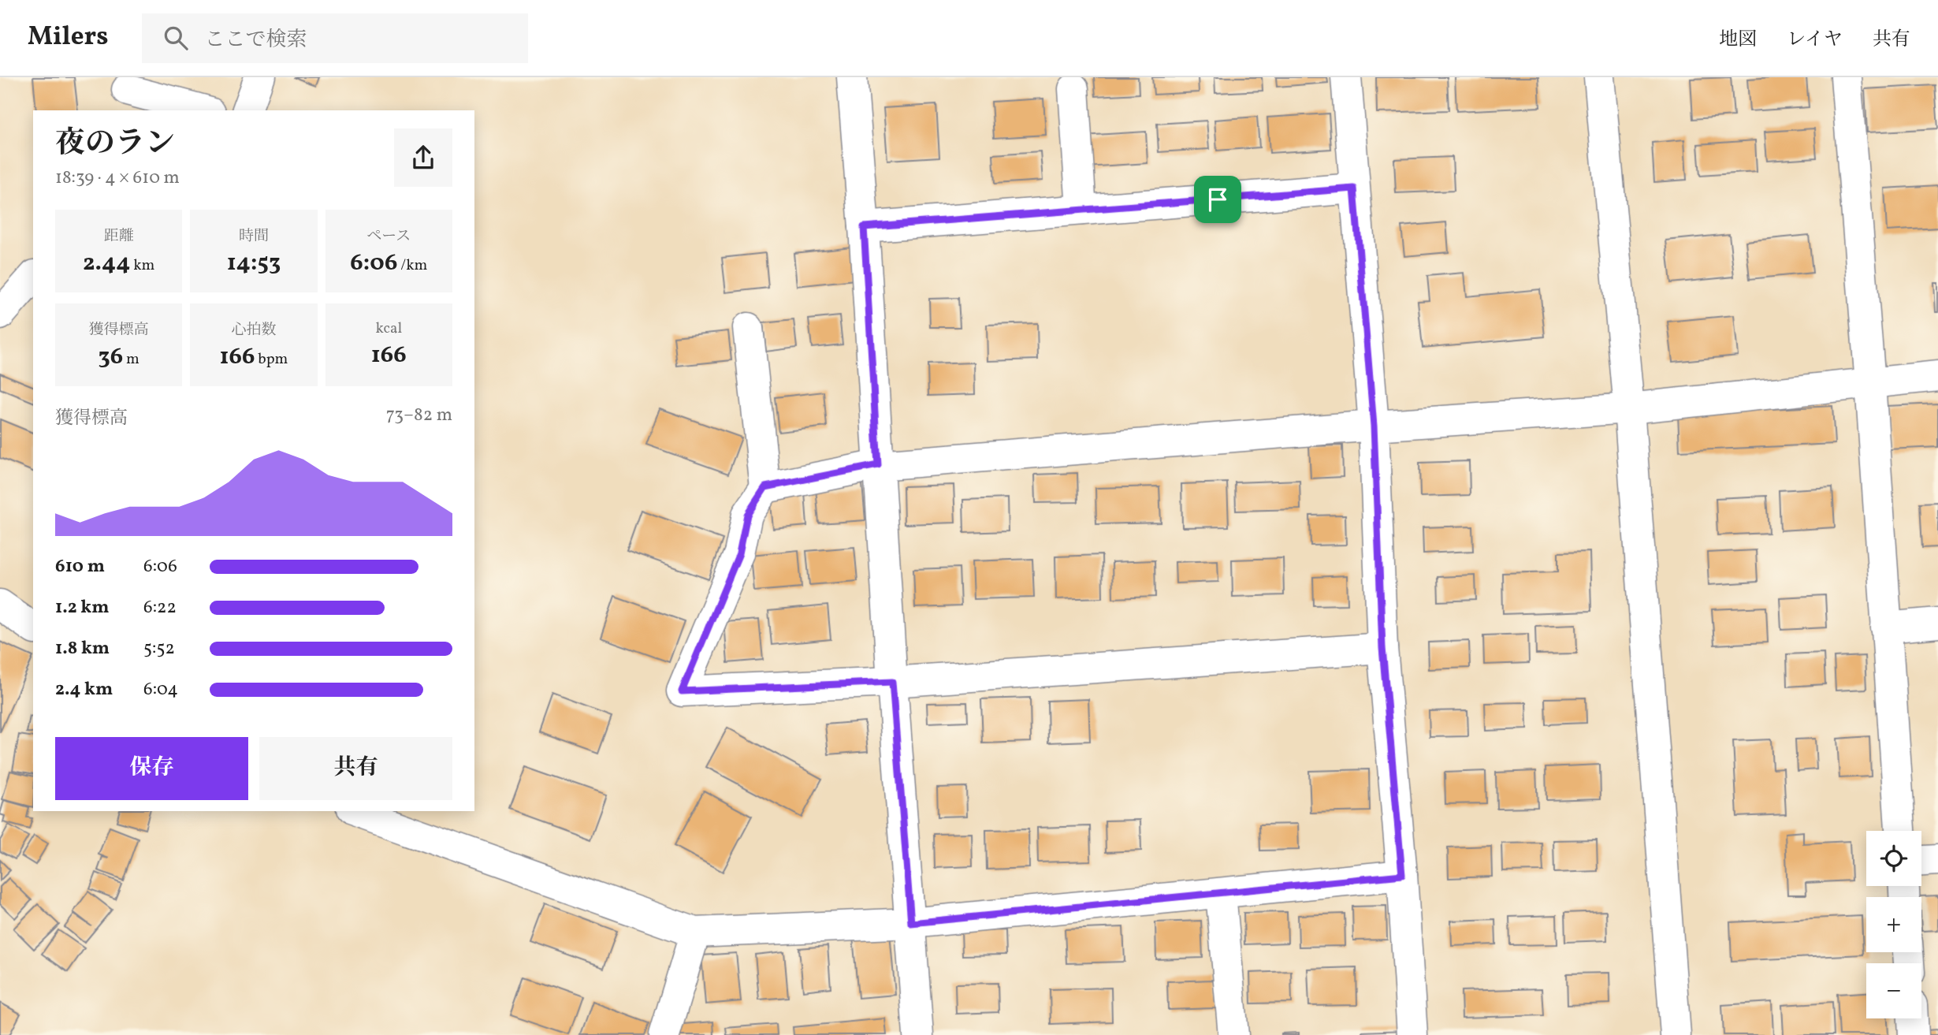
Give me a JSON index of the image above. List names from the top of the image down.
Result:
{
  "page": {
    "header": "Milers",
    "search": "ここで検索",
    "nav": ["地図", "レイヤ", "共有"],
    "heading": ["夜のラン", "18:39 · 4 × 610 m"],
    "stats": [
      ["距離", "2.44 km"],
      ["時間", "14:53"],
      ["ペース", "6:06 /km"],
      ["獲得標高", "36 m"],
      ["心拍数", "166 bpm"],
      ["kcal", "166"]
    ],
    "chart": ["獲得標高", "73–82 m"],
    "list": [
      {
        "name": "610 m",
        "note": "6:06"
      },
      {
        "name": "1.2 km",
        "note": "6:22"
      },
      {
        "name": "1.8 km",
        "note": "5:52"
      },
      {
        "name": "2.4 km",
        "note": "6:04"
      }
    ],
    "buttons": ["保存", "共有"],
    "map_buttons": ["+", "−"]
  }
}
